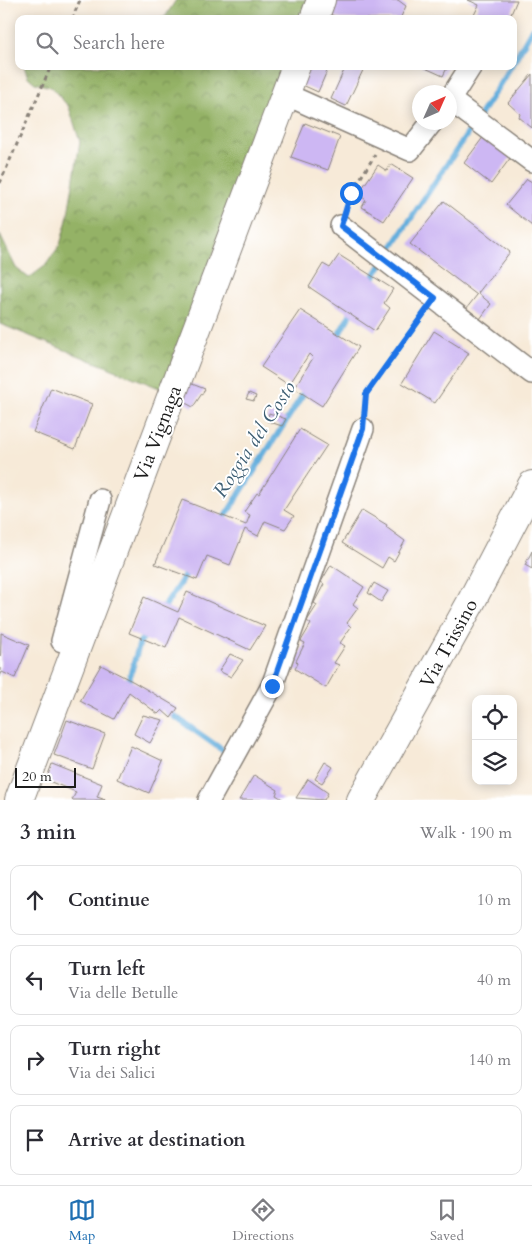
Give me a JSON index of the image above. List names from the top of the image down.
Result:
{
  "streets": {
    "street": ["Via Vignaga", "Via Trissino"]
  },
  "water": ["Roggia del Costo"],
  "scale_bar": "20 m",
  "north": "top right",
  "page": {
    "search": "Search here",
    "scale": "20 m",
    "heading": ["3 min", "Walk · 190 m"],
    "list": [
      ["Continue", "10 m"],
      ["Turn left", "Via delle Betulle", "40 m"],
      ["Turn right", "Via dei Salici", "140 m"],
      "Arrive at destination"
    ],
    "nav": ["Map", "Directions", "Saved"]
  }
}
